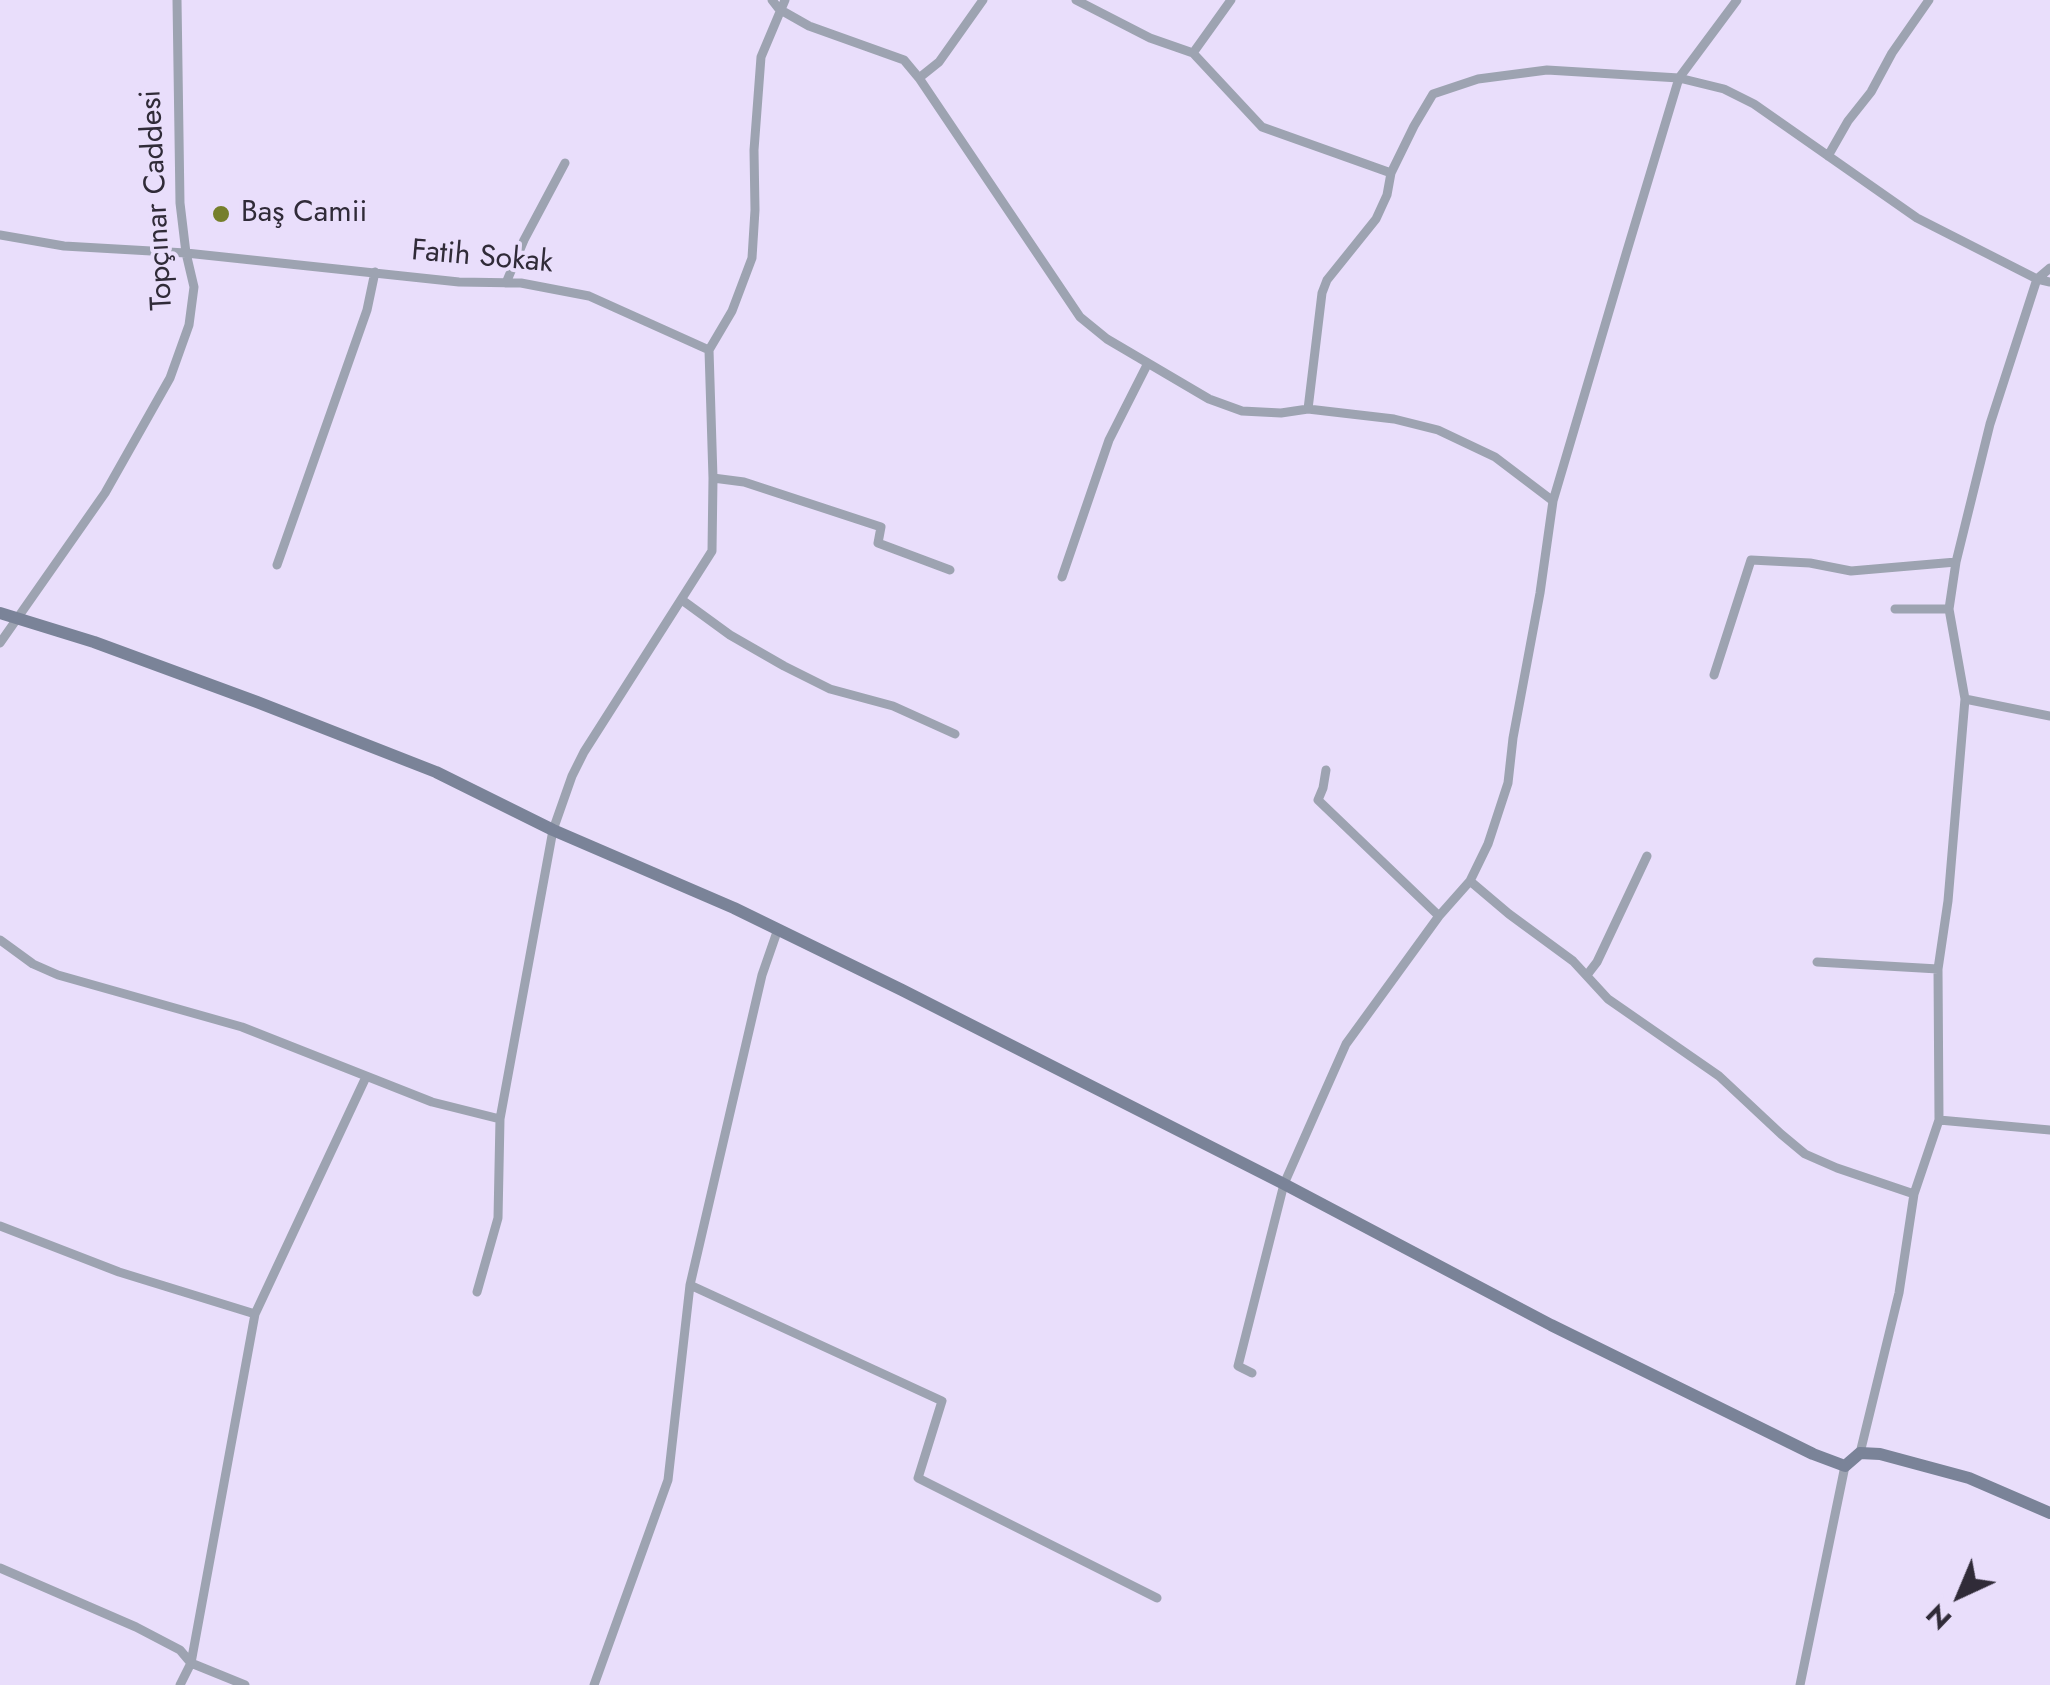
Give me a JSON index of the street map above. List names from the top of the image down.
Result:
{
  "streets": {
    "street": ["Topçınar Caddesi", "Fatih Sokak"]
  },
  "crossings": [
    ["Topçınar Caddesi", "Fatih Sokak"]
  ],
  "places": ["Baş Camii"],
  "north": "bottom left"
}
